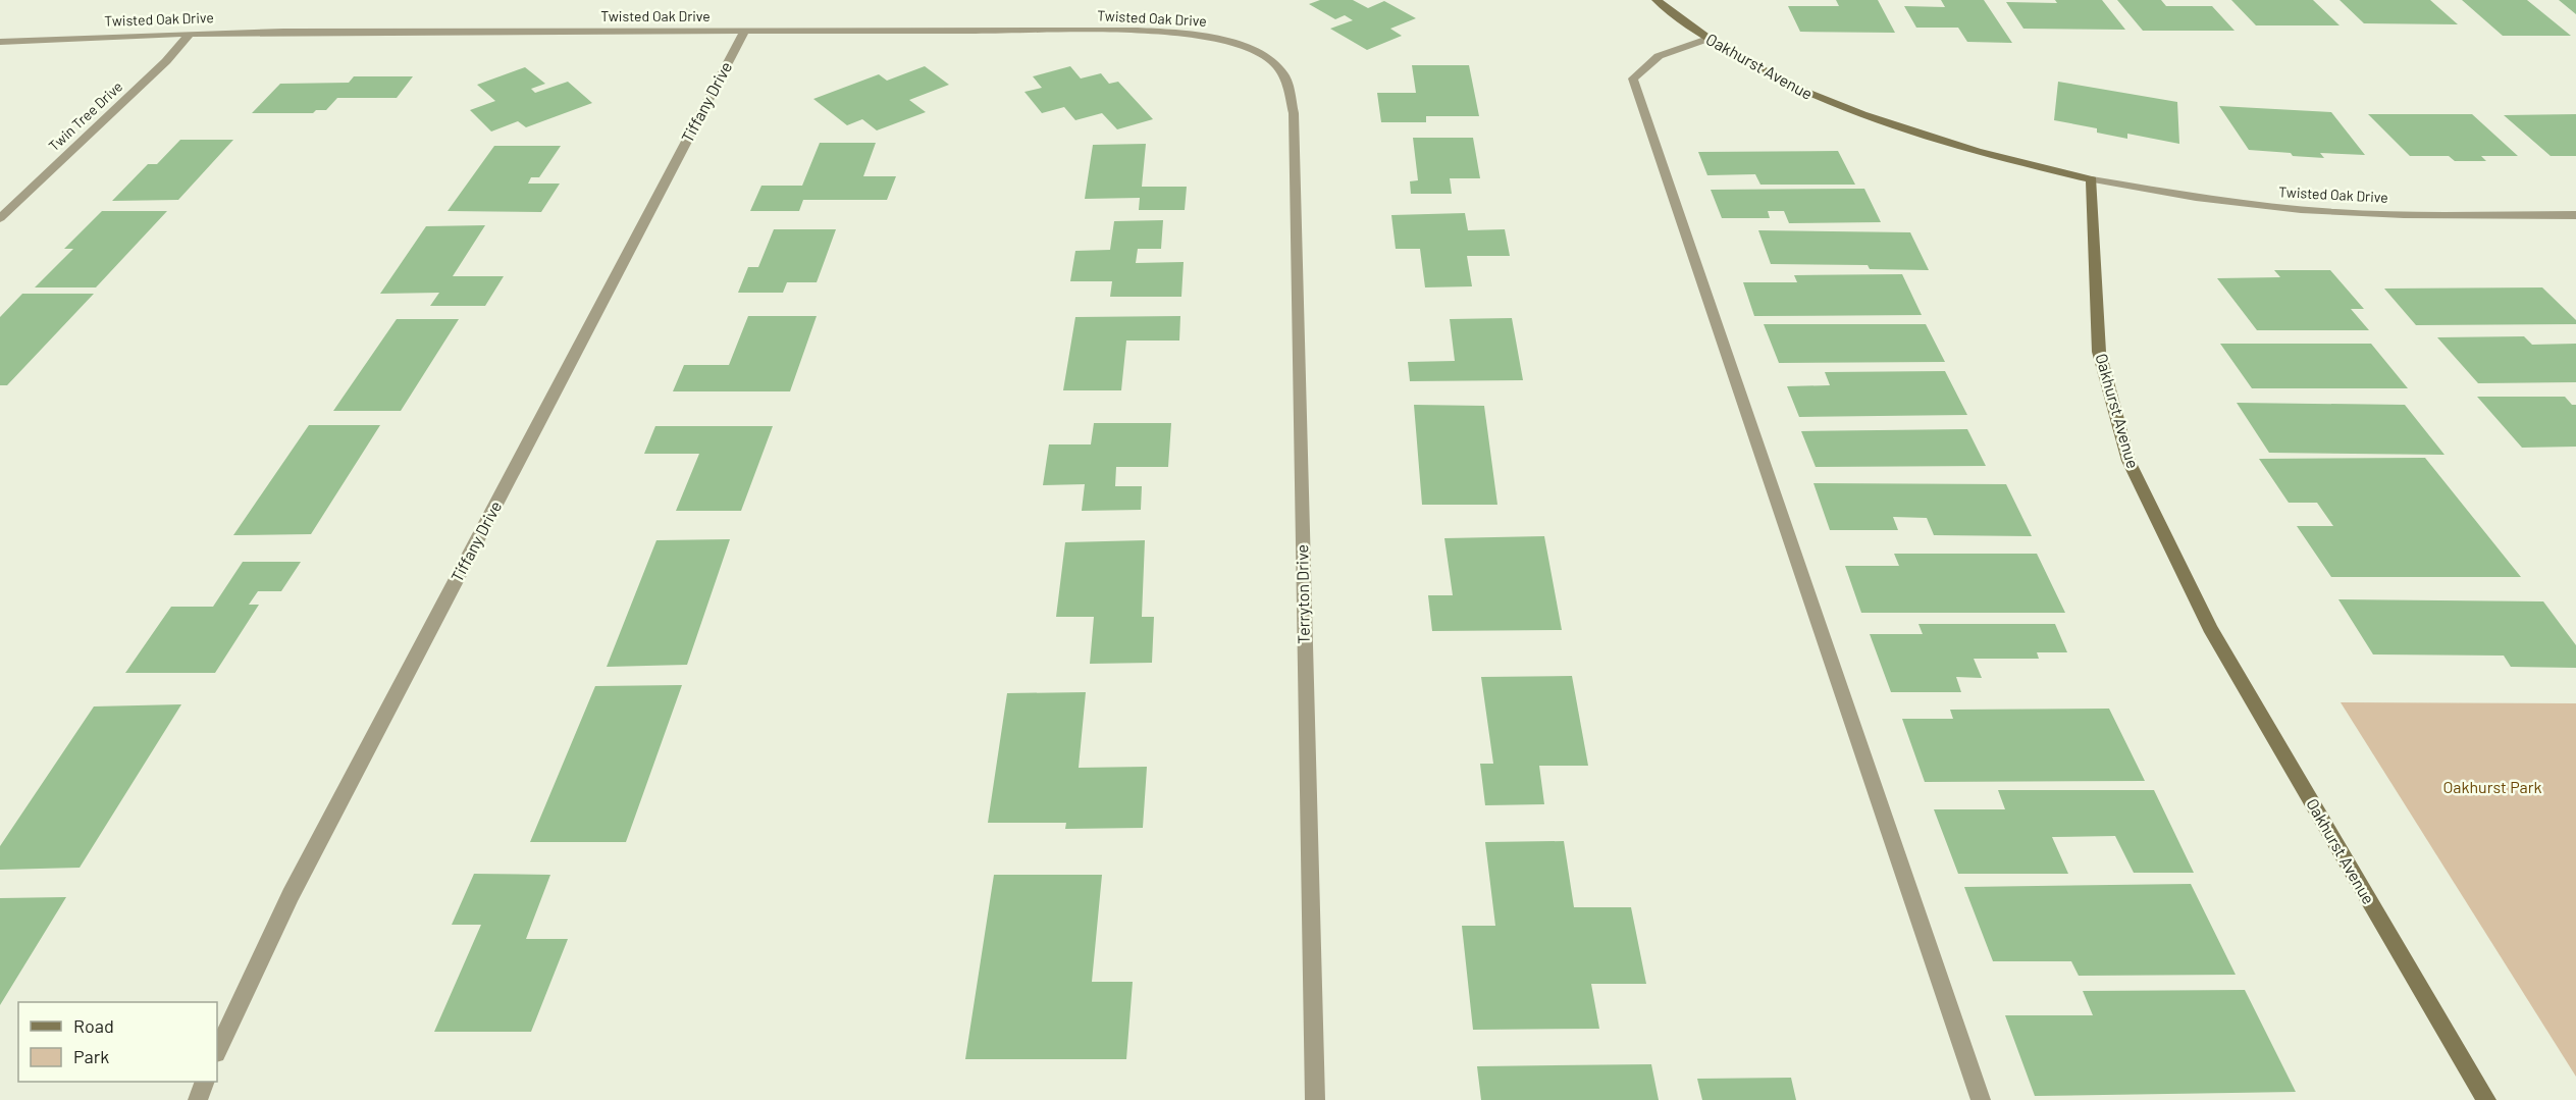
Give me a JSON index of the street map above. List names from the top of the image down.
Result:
{
  "streets": {
    "street": [
      "Twisted Oak Drive",
      "Oakhurst Avenue",
      "Tiffany Drive",
      "Twin Tree Drive",
      "Terryton Drive"
    ]
  },
  "crossings": [
    ["Twisted Oak Drive", "Oakhurst Avenue"],
    ["Twisted Oak Drive", "Tiffany Drive"],
    ["Twisted Oak Drive", "Twin Tree Drive"],
    ["Twisted Oak Drive", "Terryton Drive"]
  ],
  "parks": ["Oakhurst Park"],
  "legend": ["Road", "Park"]
}
